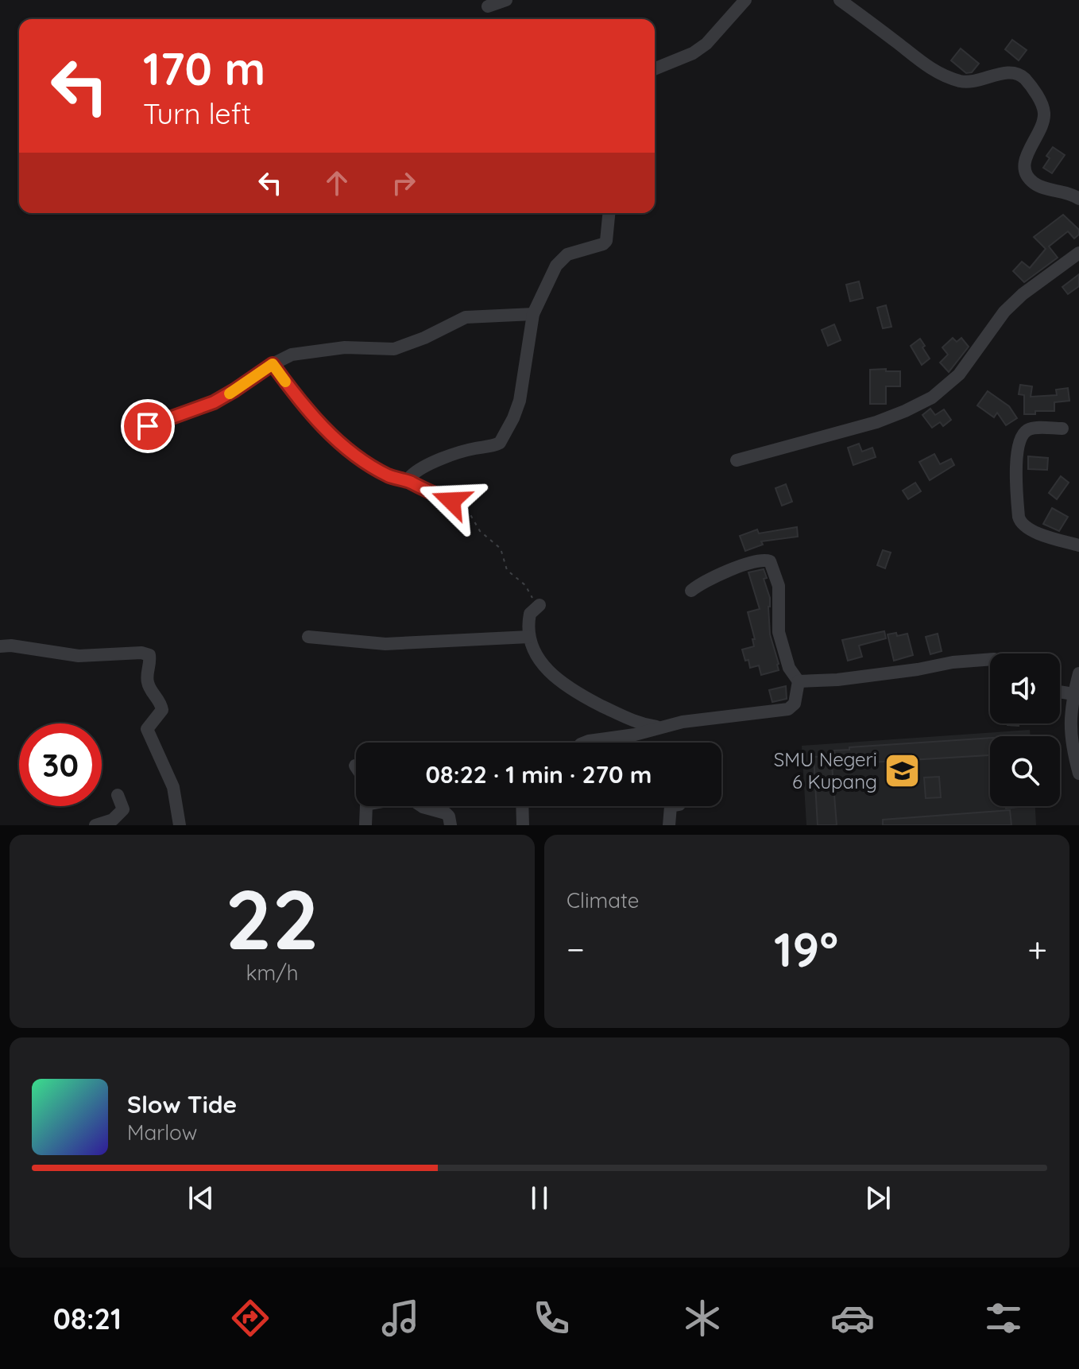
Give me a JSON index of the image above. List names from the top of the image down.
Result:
{
  "places": {
    "school or university": ["SMU Negeri 6 Kupang"]
  },
  "page": {
    "turn": ["170 m", "Turn left"],
    "limit": "30",
    "trip": "08:22 · 1 min · 270 m",
    "tile": [
      ["22", "km/h"],
      "Climate"
    ],
    "heat": ["−", "19°", "+"],
    "song": ["Slow Tide", "Marlow"],
    "tabs": "08:21"
  }
}
